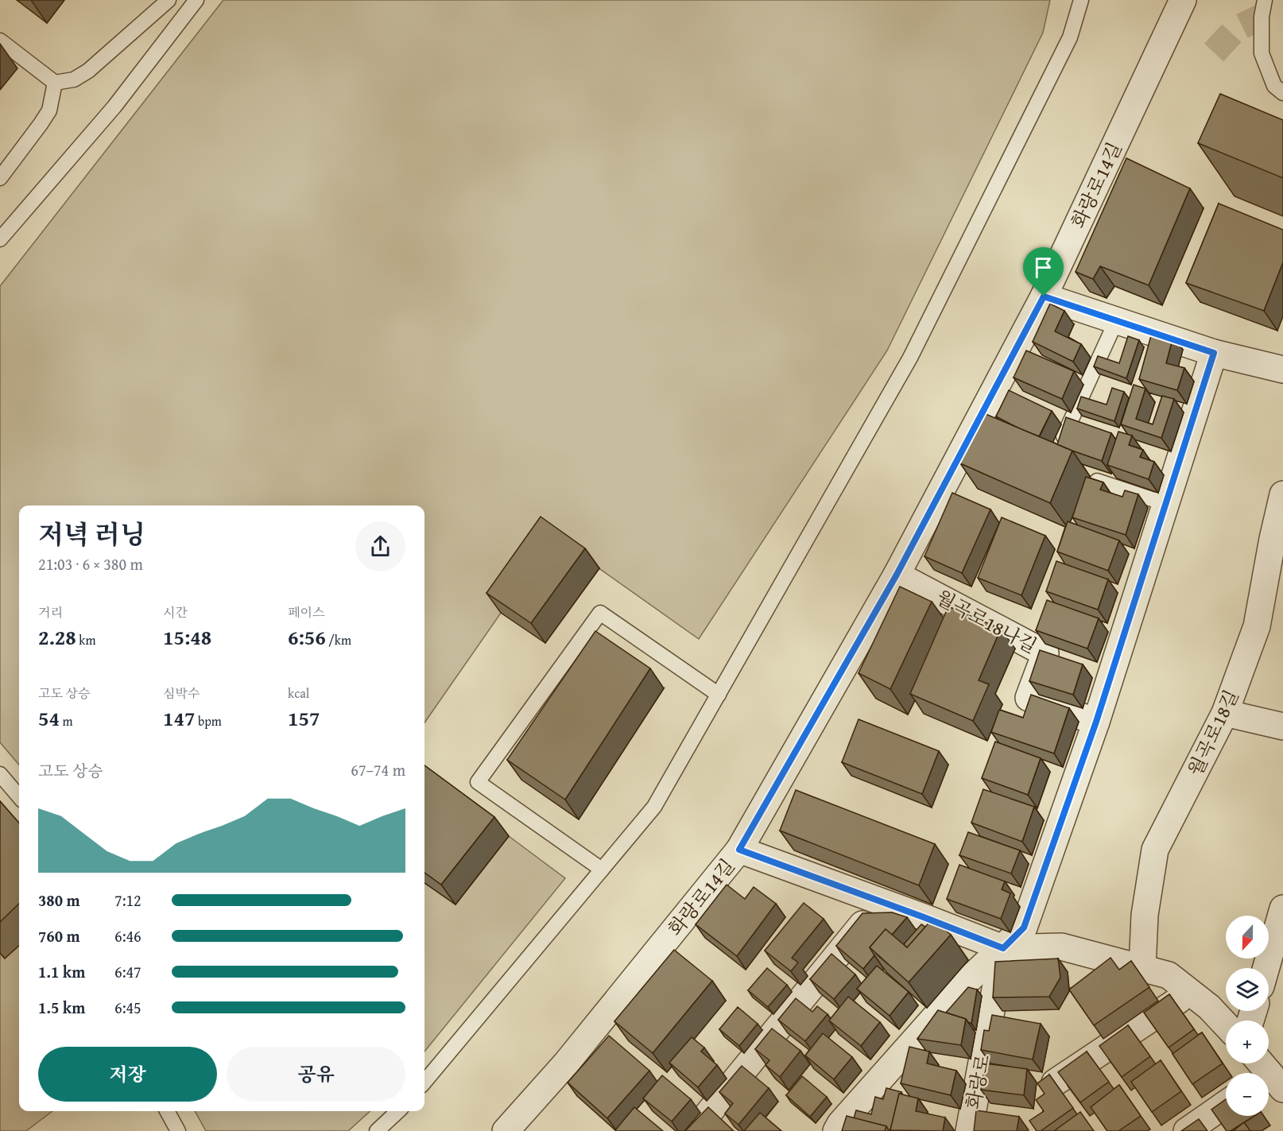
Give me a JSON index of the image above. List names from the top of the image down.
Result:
{
  "streets": {
    "street": [
      "화랑로14길",
      "월곡로18나길",
      "월곡로18길",
      "화랑로"
    ]
  },
  "crossings": [
    ["화랑로14길", "월곡로18나길"]
  ],
  "north": "bottom",
  "page": {
    "heading": ["저녁 러닝", "21:03 · 6 × 380 m"],
    "stats": [
      ["거리", "2.28 km"],
      ["시간", "15:48"],
      ["페이스", "6:56 /km"],
      ["고도 상승", "54 m"],
      ["심박수", "147 bpm"],
      ["kcal", "157"]
    ],
    "chart": ["고도 상승", "67–74 m"],
    "list": [
      {
        "name": "380 m",
        "note": "7:12"
      },
      {
        "name": "760 m",
        "note": "6:46"
      },
      {
        "name": "1.1 km",
        "note": "6:47"
      },
      {
        "name": "1.5 km",
        "note": "6:45"
      }
    ],
    "map_buttons": ["+", "−"],
    "buttons": ["저장", "공유"]
  }
}
